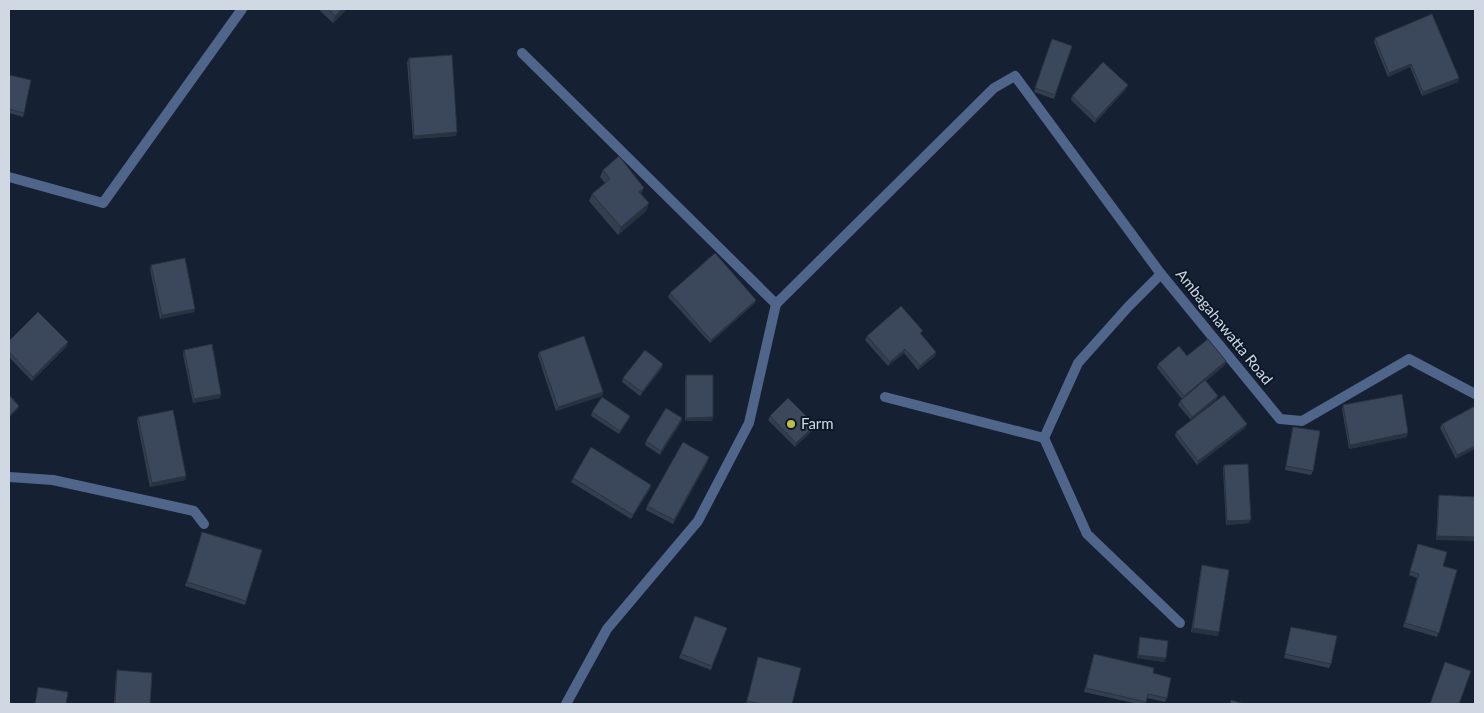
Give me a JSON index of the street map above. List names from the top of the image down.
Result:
{
  "streets": {
    "street": ["Ambagahawatta Road"]
  },
  "places": ["Farm"]
}
